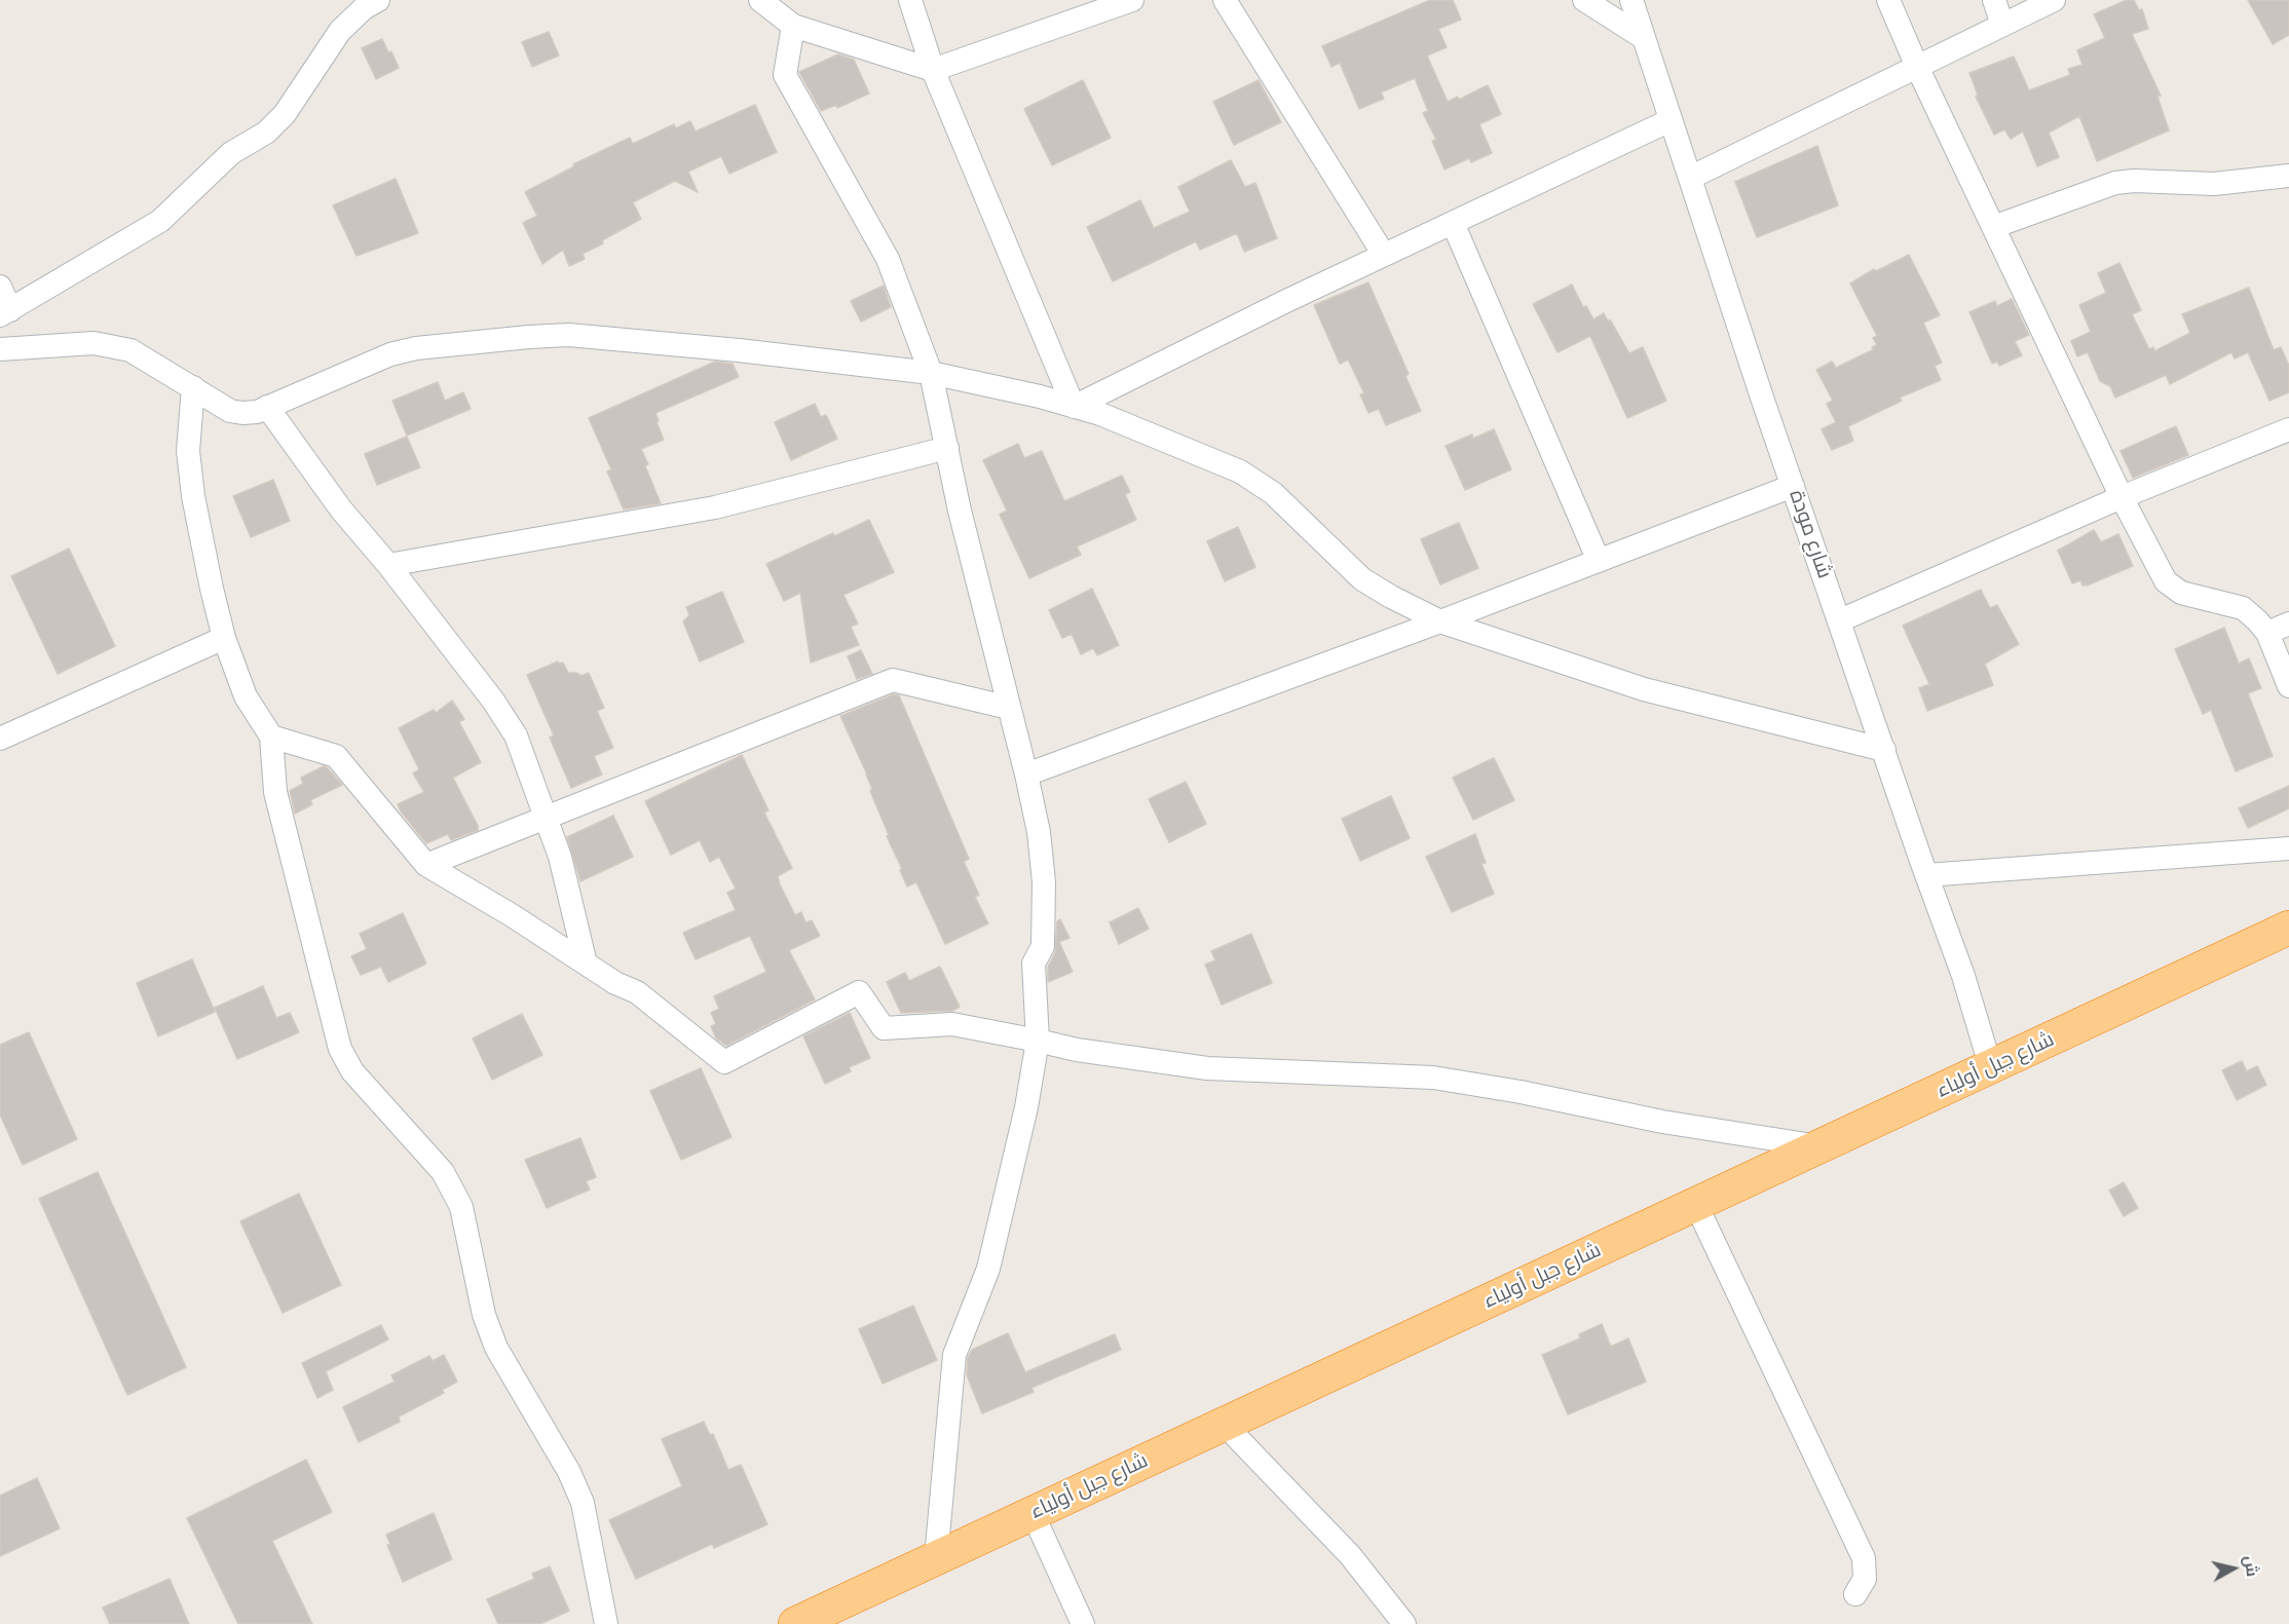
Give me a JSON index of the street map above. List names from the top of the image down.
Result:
{
  "streets": {
    "highway": ["شارع جبل أولياء"],
    "street": ["شارع مودة"]
  },
  "crossings": [
    ["شارع مودة", "شارع جبل أولياء"]
  ],
  "north": "right"
}
